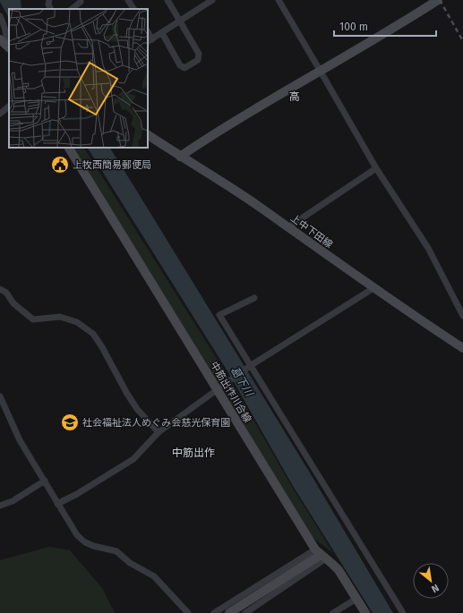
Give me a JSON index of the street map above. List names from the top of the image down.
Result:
{
  "streets": {
    "main road": ["上中下田線", "中筋出作川合線"]
  },
  "districts": ["高", "中筋出作"],
  "water": ["葛下川"],
  "places": {
    "public building": ["上牧西簡易郵便局"],
    "school or university": ["社会福祉法人めぐみ会慈光保育園"]
  },
  "scale_bar": "100 m",
  "north": "bottom right"
}
